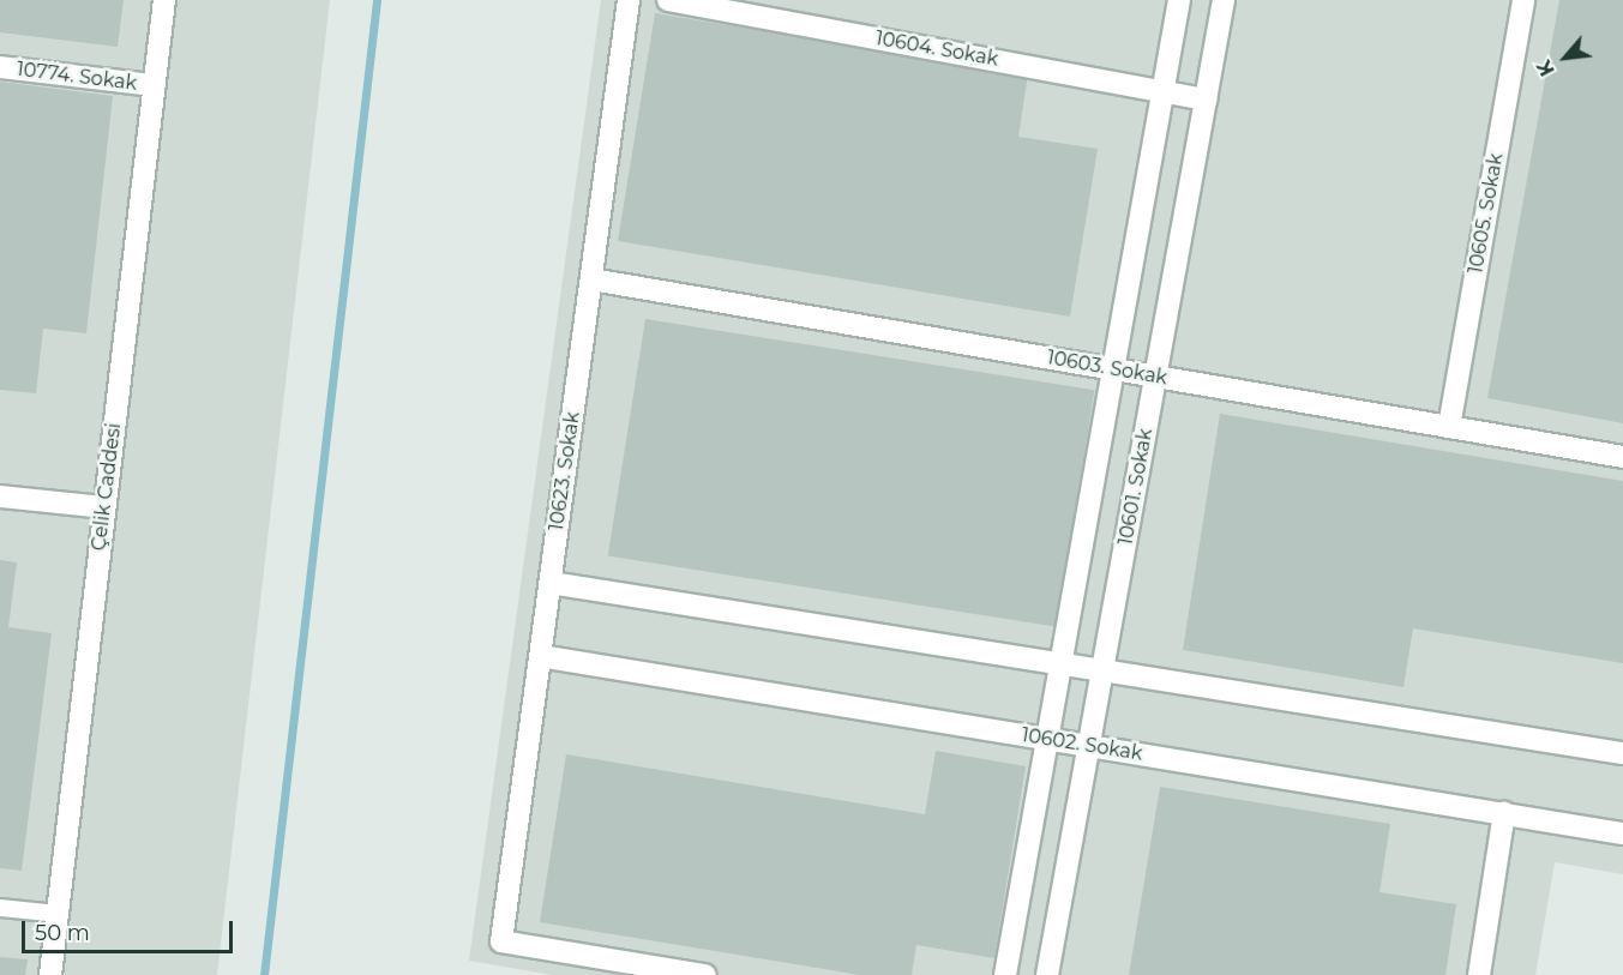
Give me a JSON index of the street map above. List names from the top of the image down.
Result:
{
  "streets": {
    "street": [
      "10604. Sokak",
      "10774. Sokak",
      "10605. Sokak",
      "10603. Sokak",
      "10623. Sokak",
      "Çelik Caddesi",
      "10601. Sokak",
      "10602. Sokak"
    ]
  },
  "crossings": [
    ["10604. Sokak", "10601. Sokak"],
    ["10774. Sokak", "Çelik Caddesi"],
    ["10605. Sokak", "10603. Sokak"],
    ["10603. Sokak", "10623. Sokak"],
    ["10603. Sokak", "10601. Sokak"],
    ["10623. Sokak", "10602. Sokak"],
    ["10601. Sokak", "10602. Sokak"]
  ],
  "scale_bar": "50 m",
  "north": "bottom left"
}
